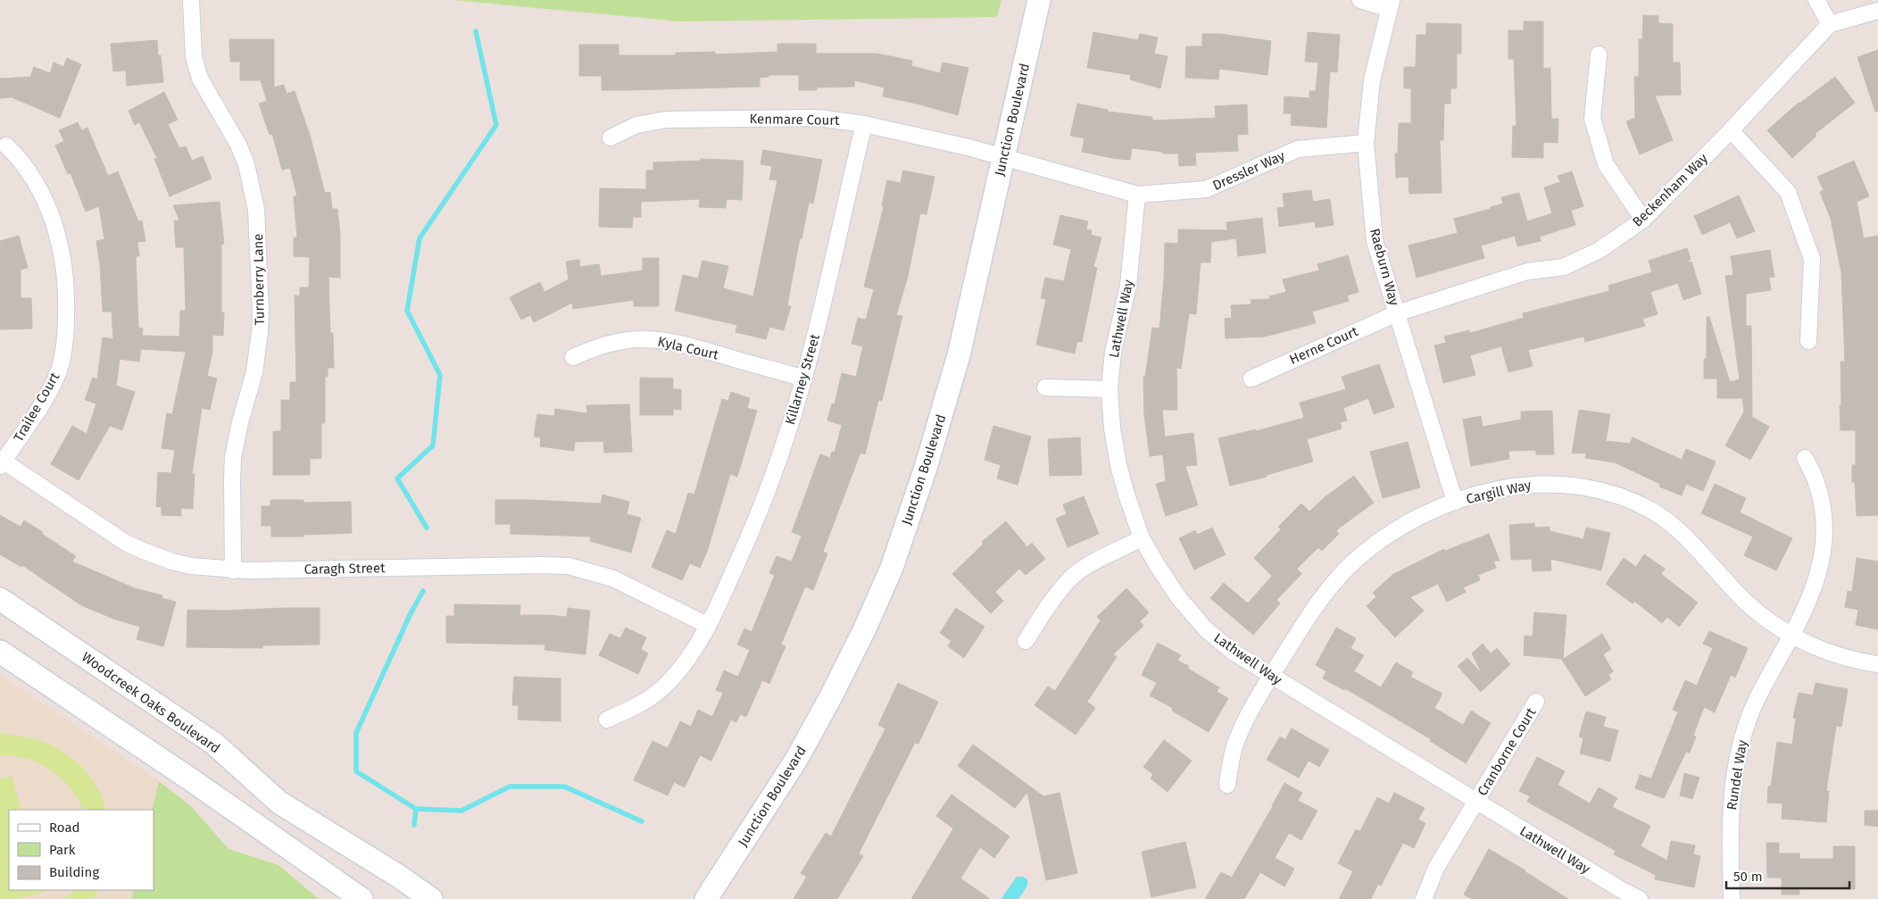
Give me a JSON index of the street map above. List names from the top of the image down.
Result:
{
  "streets": {
    "main road": ["Junction Boulevard", "Woodcreek Oaks Boulevard"],
    "street": [
      "Kenmare Court",
      "Dressler Way",
      "Beckenham Way",
      "Raeburn Way",
      "Turnberry Lane",
      "Lathwell Way",
      "Herne Court",
      "Kyla Court",
      "Killarney Street",
      "Trailee Court",
      "Cargill Way",
      "Caragh Street",
      "Cranborne Court",
      "Rundel Way"
    ]
  },
  "crossings": [
    ["Kenmare Court", "Junction Boulevard"],
    ["Kenmare Court", "Dressler Way"],
    ["Kenmare Court", "Killarney Street"],
    ["Junction Boulevard", "Dressler Way"],
    ["Dressler Way", "Raeburn Way"],
    ["Dressler Way", "Lathwell Way"],
    ["Beckenham Way", "Raeburn Way"],
    ["Beckenham Way", "Herne Court"],
    ["Raeburn Way", "Herne Court"],
    ["Raeburn Way", "Cargill Way"],
    ["Turnberry Lane", "Caragh Street"],
    ["Lathwell Way", "Cargill Way"],
    ["Lathwell Way", "Cranborne Court"],
    ["Kyla Court", "Killarney Street"],
    ["Killarney Street", "Caragh Street"],
    ["Trailee Court", "Caragh Street"],
    ["Cargill Way", "Rundel Way"]
  ],
  "legend": ["Road", "Park", "Building"],
  "scale_bar": "50 m"
}
